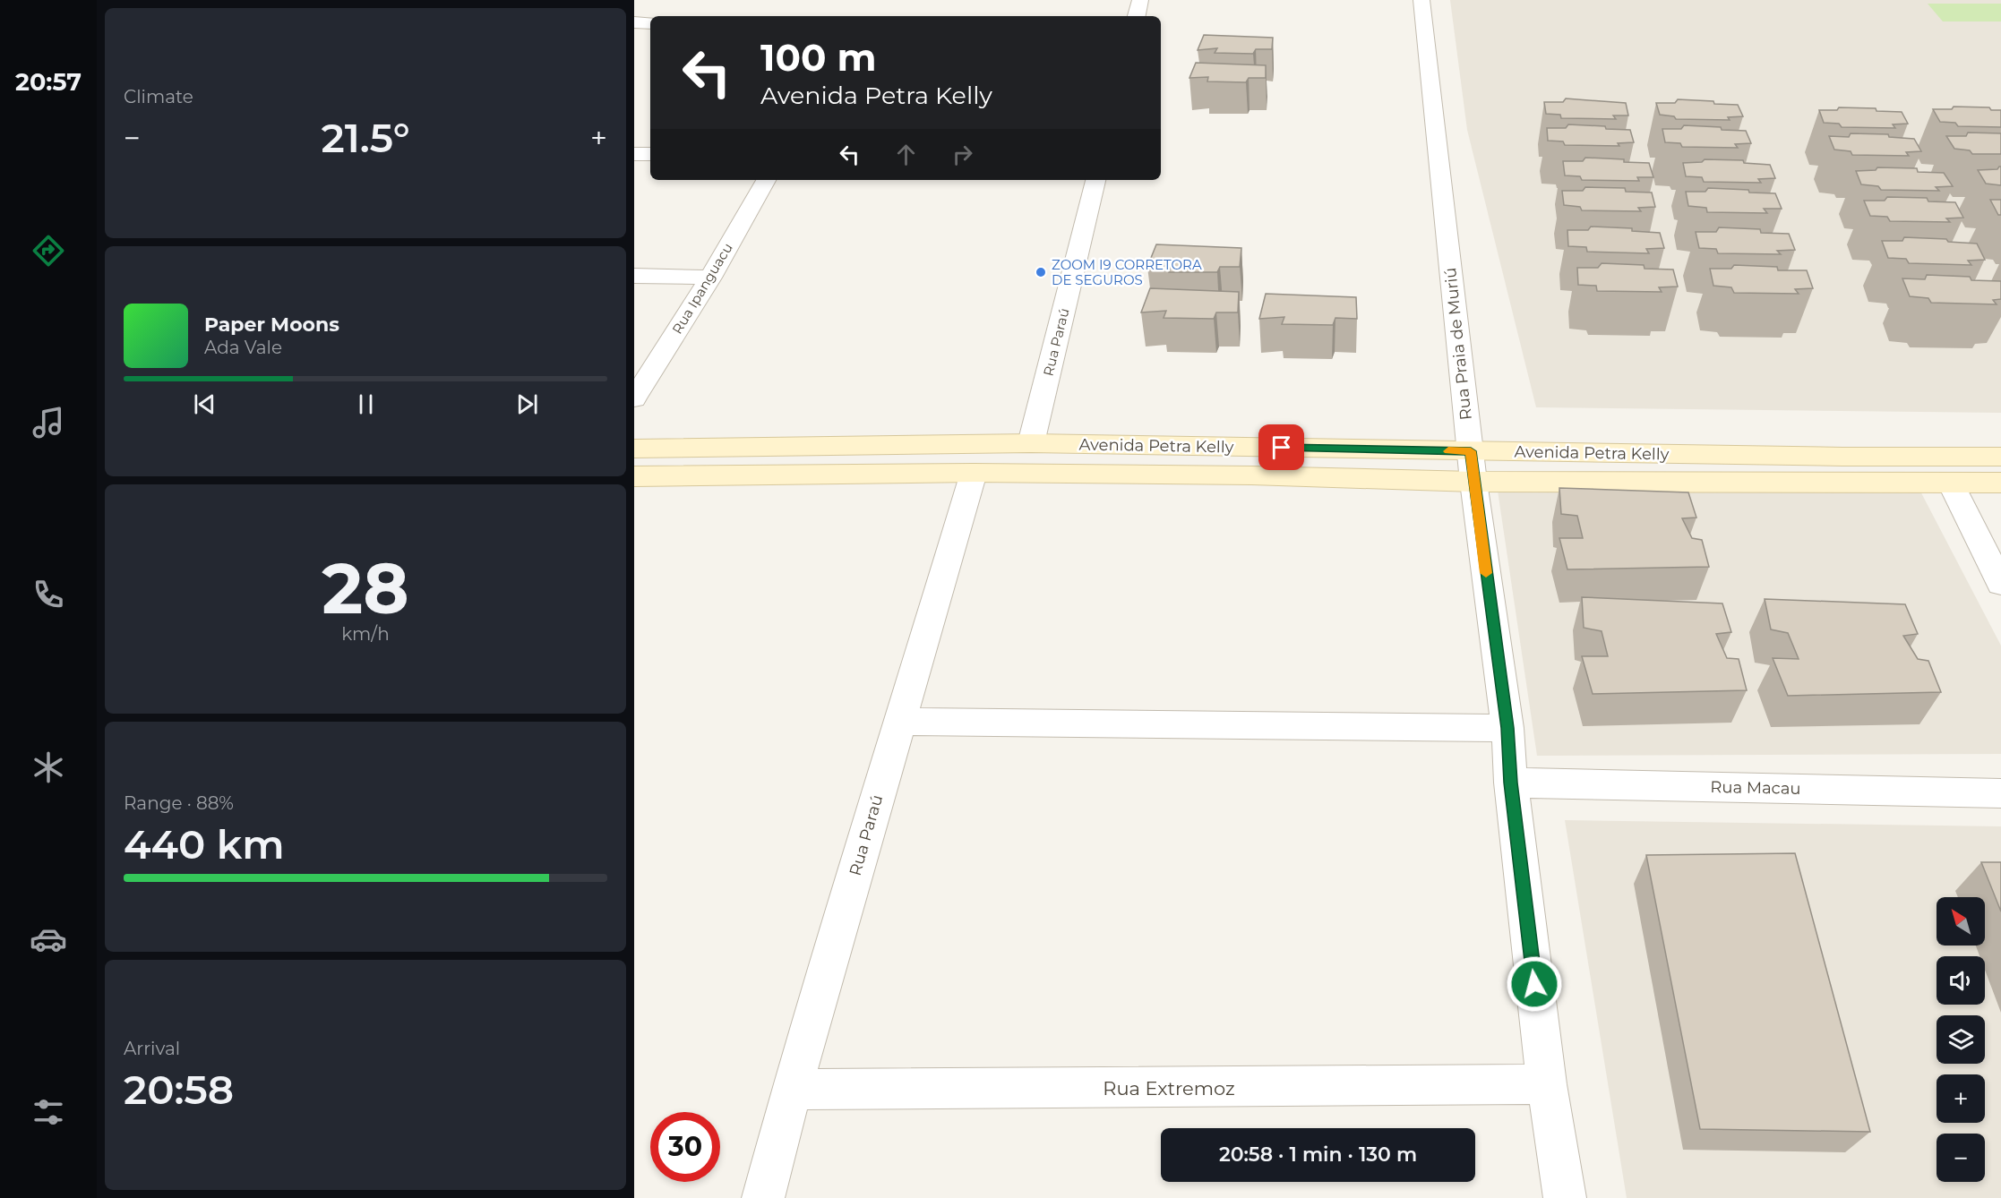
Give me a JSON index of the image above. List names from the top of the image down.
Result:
{
  "streets": {
    "street": [
      "Rua Ipanguacu",
      "Rua Paraú",
      "Rua Praia de Muriú",
      "Avenida Petra Kelly",
      "Rua Macau",
      "Rua Extremoz"
    ]
  },
  "crossings": [
    ["Rua Paraú", "Avenida Petra Kelly"],
    ["Rua Paraú", "Rua Extremoz"],
    ["Rua Praia de Muriú", "Avenida Petra Kelly"],
    ["Rua Praia de Muriú", "Rua Macau"],
    ["Rua Praia de Muriú", "Rua Extremoz"]
  ],
  "places": ["ZOOM I9 CORRETORA DE SEGUROS"],
  "north": "top left",
  "page": {
    "tabs": "20:57",
    "tile": [
      "Climate",
      ["28", "km/h"],
      ["Range · 88%", "440 km"],
      ["Arrival", "20:58"]
    ],
    "turn": ["100 m", "Avenida Petra Kelly"],
    "heat": ["−", "21.5°", "+"],
    "song": ["Paper Moons", "Ada Vale"],
    "map_buttons": ["+", "−"],
    "limit": "30",
    "trip": "20:58 · 1 min · 130 m"
  }
}
